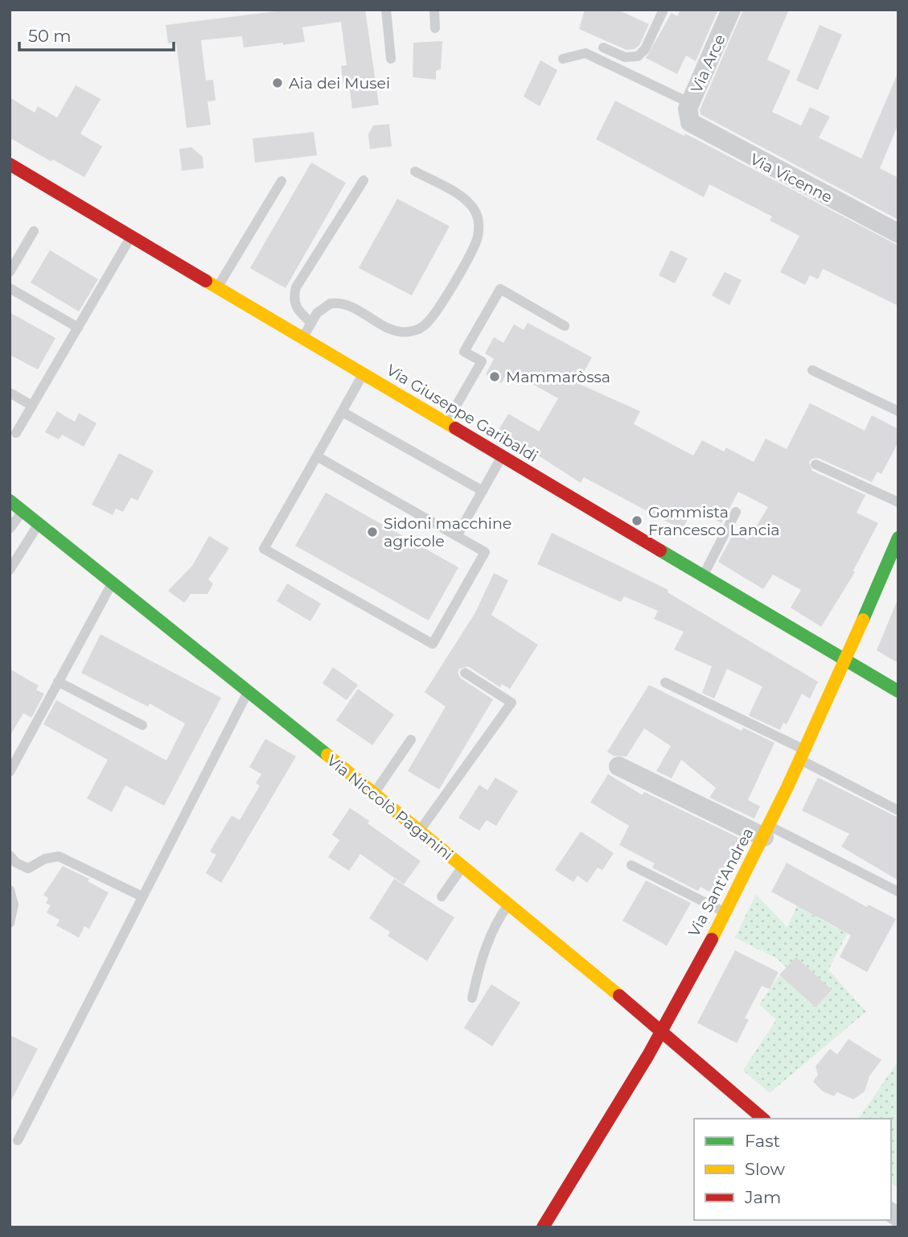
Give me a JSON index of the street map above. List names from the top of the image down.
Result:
{
  "streets": {
    "street": [
      "Via Arce",
      "Via Vicenne",
      "Via Giuseppe Garibaldi",
      "Via Niccolò Paganini",
      "Via Sant'Andrea"
    ]
  },
  "crossings": [
    ["Via Arce", "Via Vicenne"],
    ["Via Giuseppe Garibaldi", "Via Sant'Andrea"],
    ["Via Niccolò Paganini", "Via Sant'Andrea"]
  ],
  "places": [
    "Aia dei Musei",
    "Mammaròssa",
    "Gommista Francesco Lancia",
    "Sidoni macchine agricole"
  ],
  "legend": ["Fast", "Slow", "Jam"],
  "scale_bar": "50 m"
}
